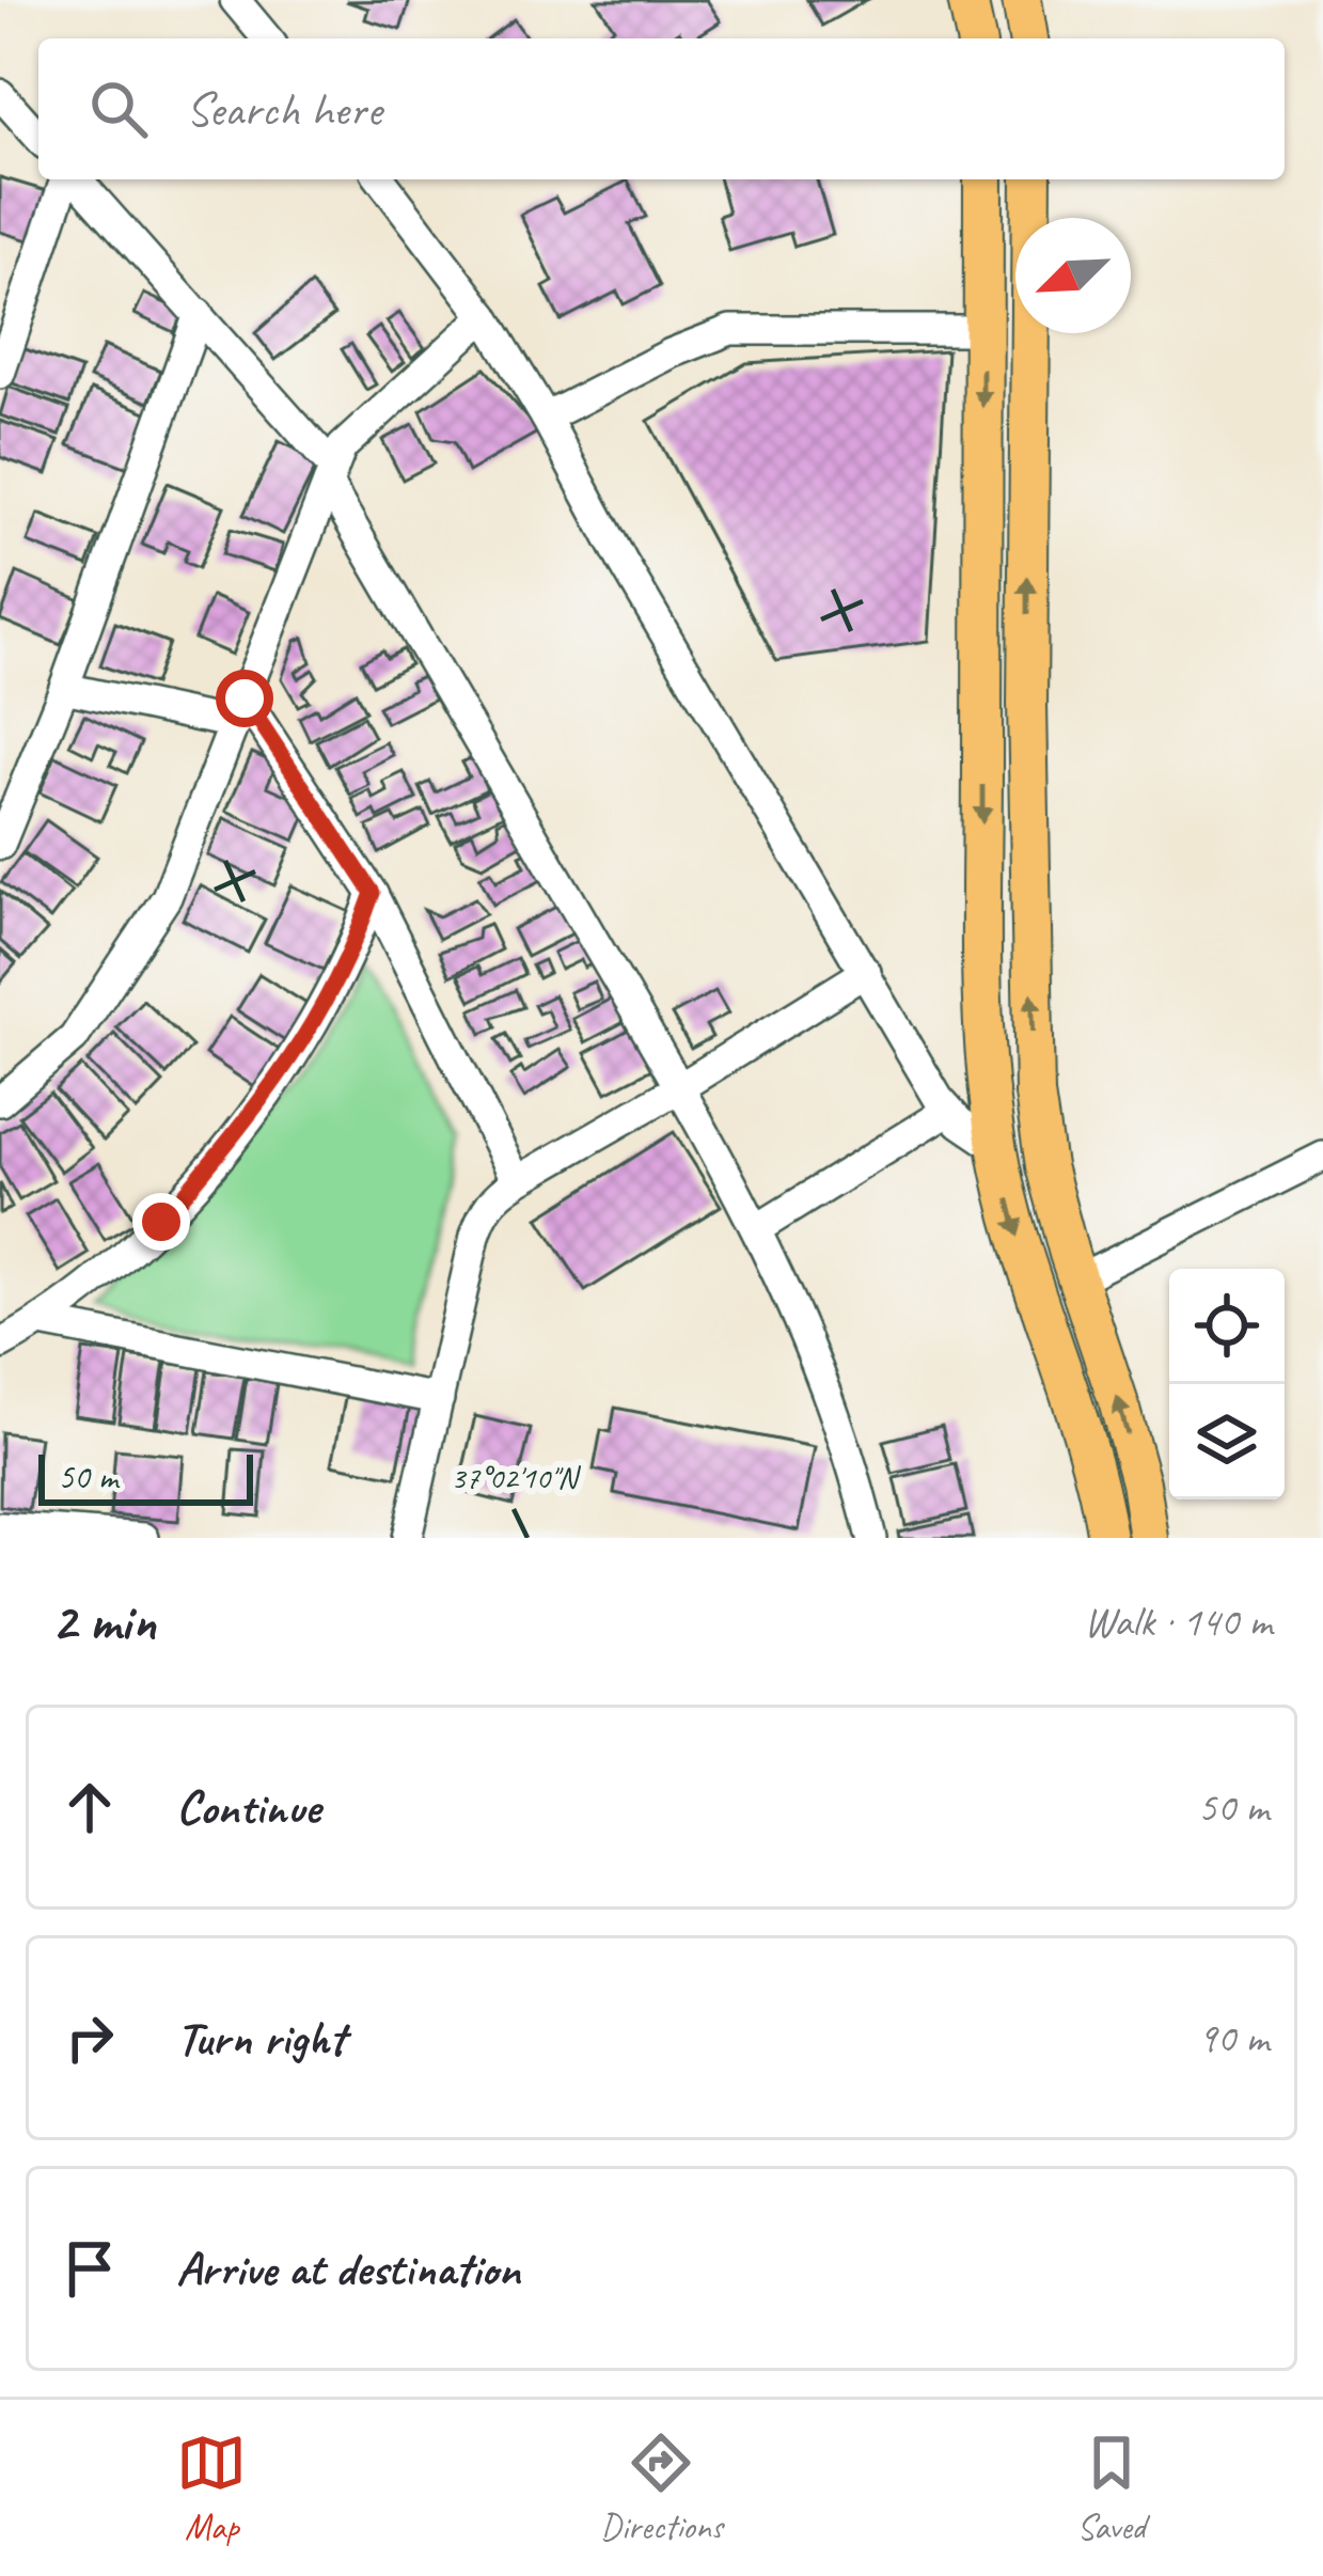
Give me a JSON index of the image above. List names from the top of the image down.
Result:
{
  "scale_bar": "50 m",
  "north": "bottom left",
  "page": {
    "search": "Search here",
    "scale": "50 m",
    "heading": ["2 min", "Walk · 140 m"],
    "list": [
      ["Continue", "50 m"],
      ["Turn right", "90 m"],
      "Arrive at destination"
    ],
    "nav": ["Map", "Directions", "Saved"]
  },
  "coordinates": ["37°02'10\"N"]
}
